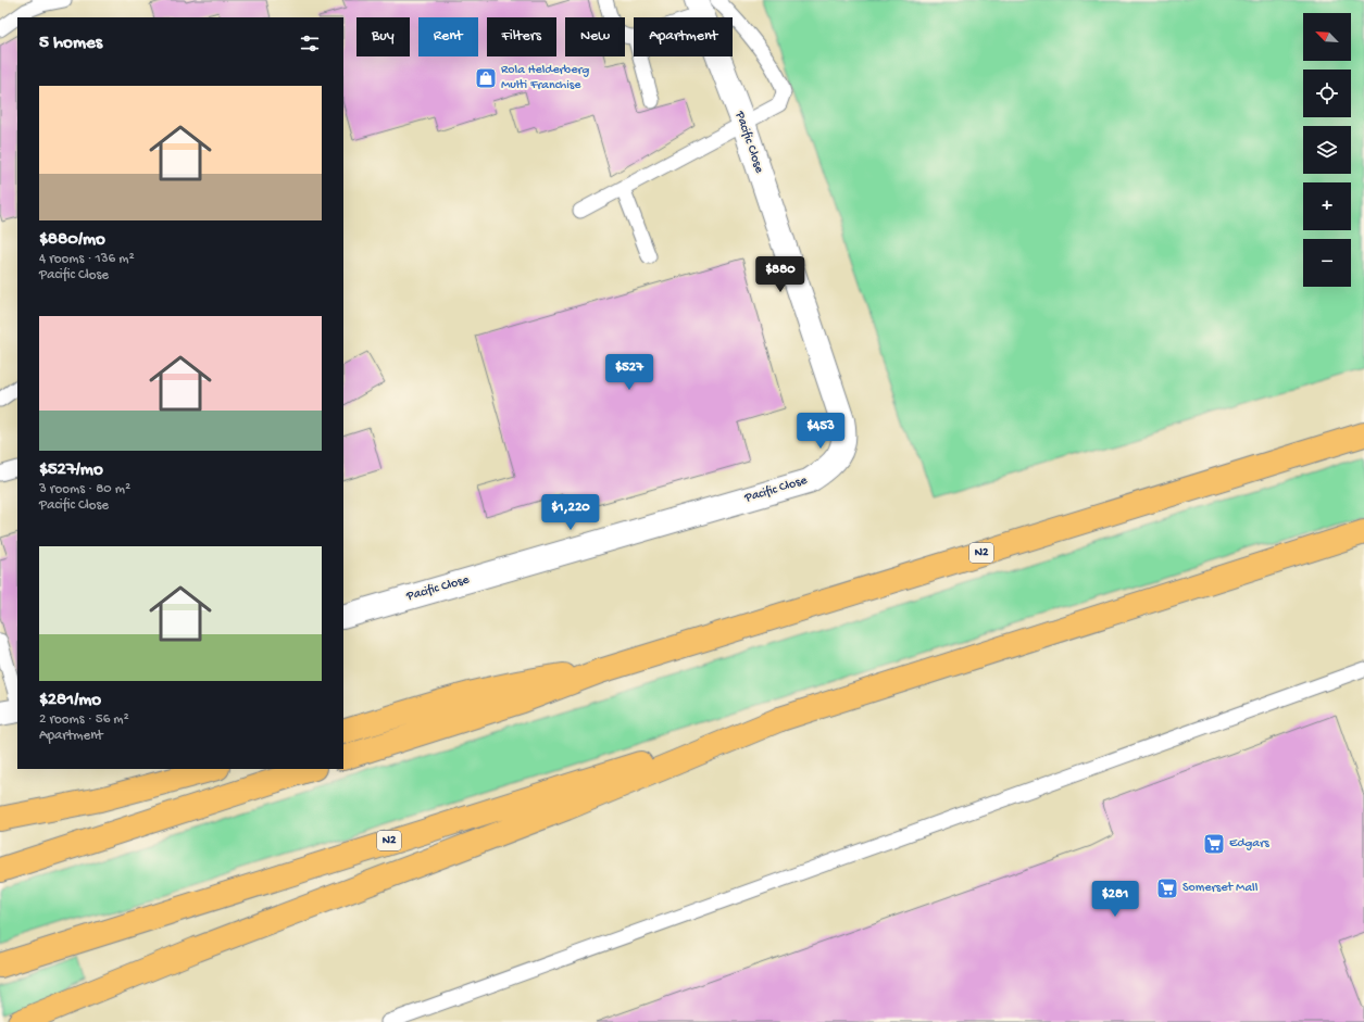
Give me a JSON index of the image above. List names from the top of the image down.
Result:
{
  "streets": {
    "highway": ["N2"],
    "street": ["Pacific Close"]
  },
  "places": {
    "shop": ["Rola Helderberg Multi Franchise"],
    "supermarket": ["Edgars", "Somerset Mall"]
  },
  "north": "top left",
  "page": {
    "map_buttons": ["+", "−"],
    "chip": [
      "Buy",
      "Rent",
      "Filters",
      "New",
      "Apartment"
    ],
    "heading": "5 homes",
    "list": [
      {
        "name": "$880/mo",
        "note": "4 rooms · 136 m² · Pacific Close"
      },
      {
        "name": "$527/mo",
        "note": "3 rooms · 80 m² · Pacific Close"
      },
      {
        "name": "$281/mo",
        "note": "2 rooms · 56 m² · Apartment"
      }
    ],
    "price": [
      "$880",
      "$527",
      "$453",
      "$1,220",
      "$281"
    ]
  }
}
